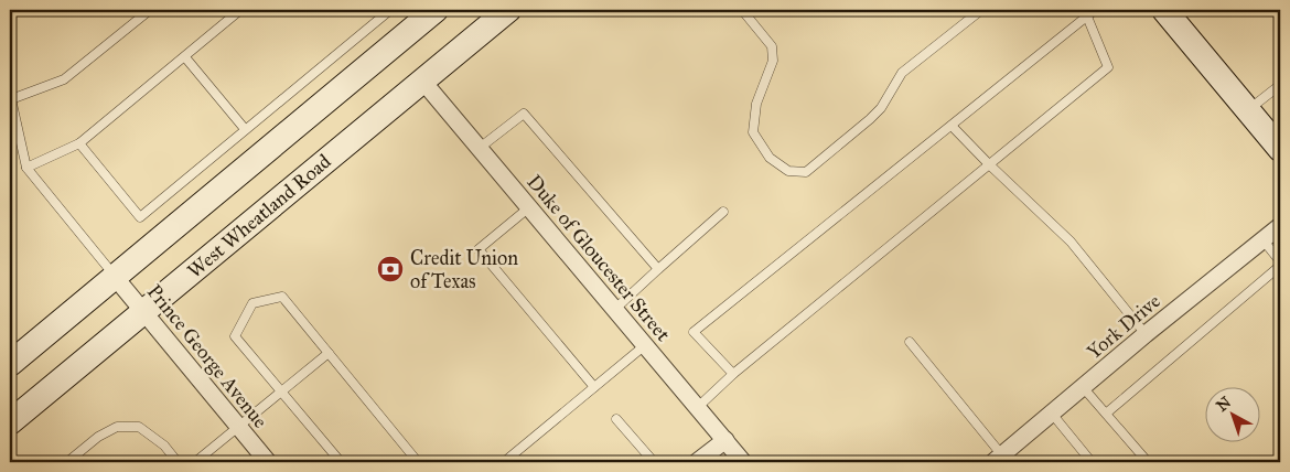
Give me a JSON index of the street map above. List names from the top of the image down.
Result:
{
  "streets": {
    "main road": ["West Wheatland Road"],
    "street": ["Duke of Gloucester Street", "York Drive", "Prince George Avenue"]
  },
  "crossings": [
    ["West Wheatland Road", "Duke of Gloucester Street"],
    ["West Wheatland Road", "Prince George Avenue"]
  ],
  "places": {
    "bank": ["Credit Union of Texas"]
  },
  "north": "top left"
}
